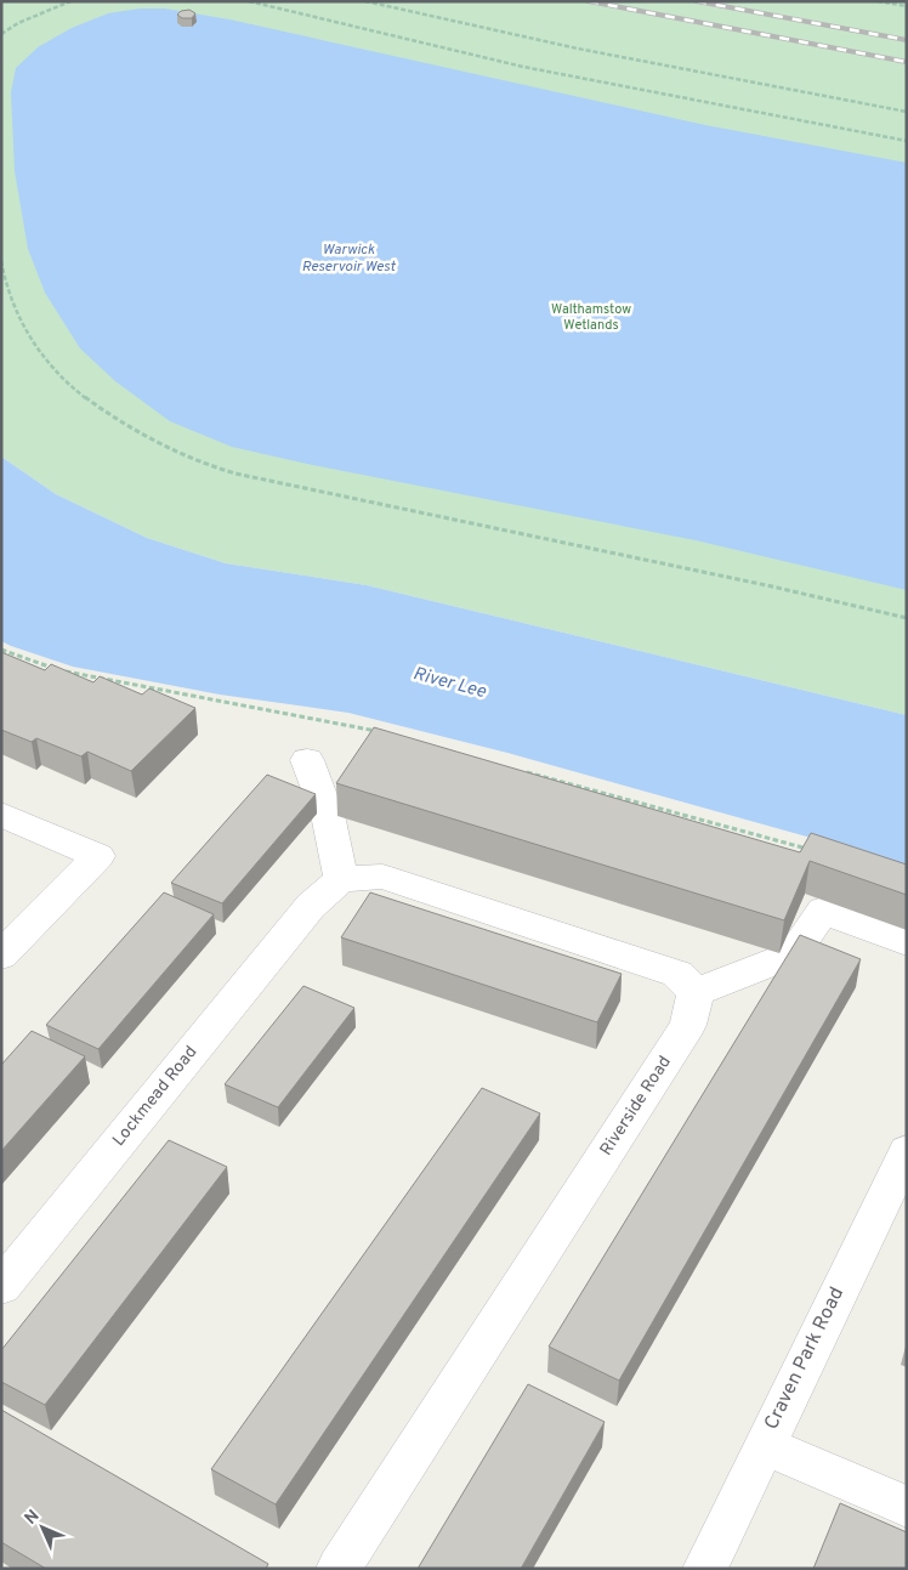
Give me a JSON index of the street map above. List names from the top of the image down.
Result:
{
  "streets": {
    "street": ["Lockmead Road", "Riverside Road", "Craven Park Road"]
  },
  "water": ["Warwick Reservoir West", "River Lee"],
  "parks": ["Walthamstow Wetlands"],
  "north": "top left"
}
